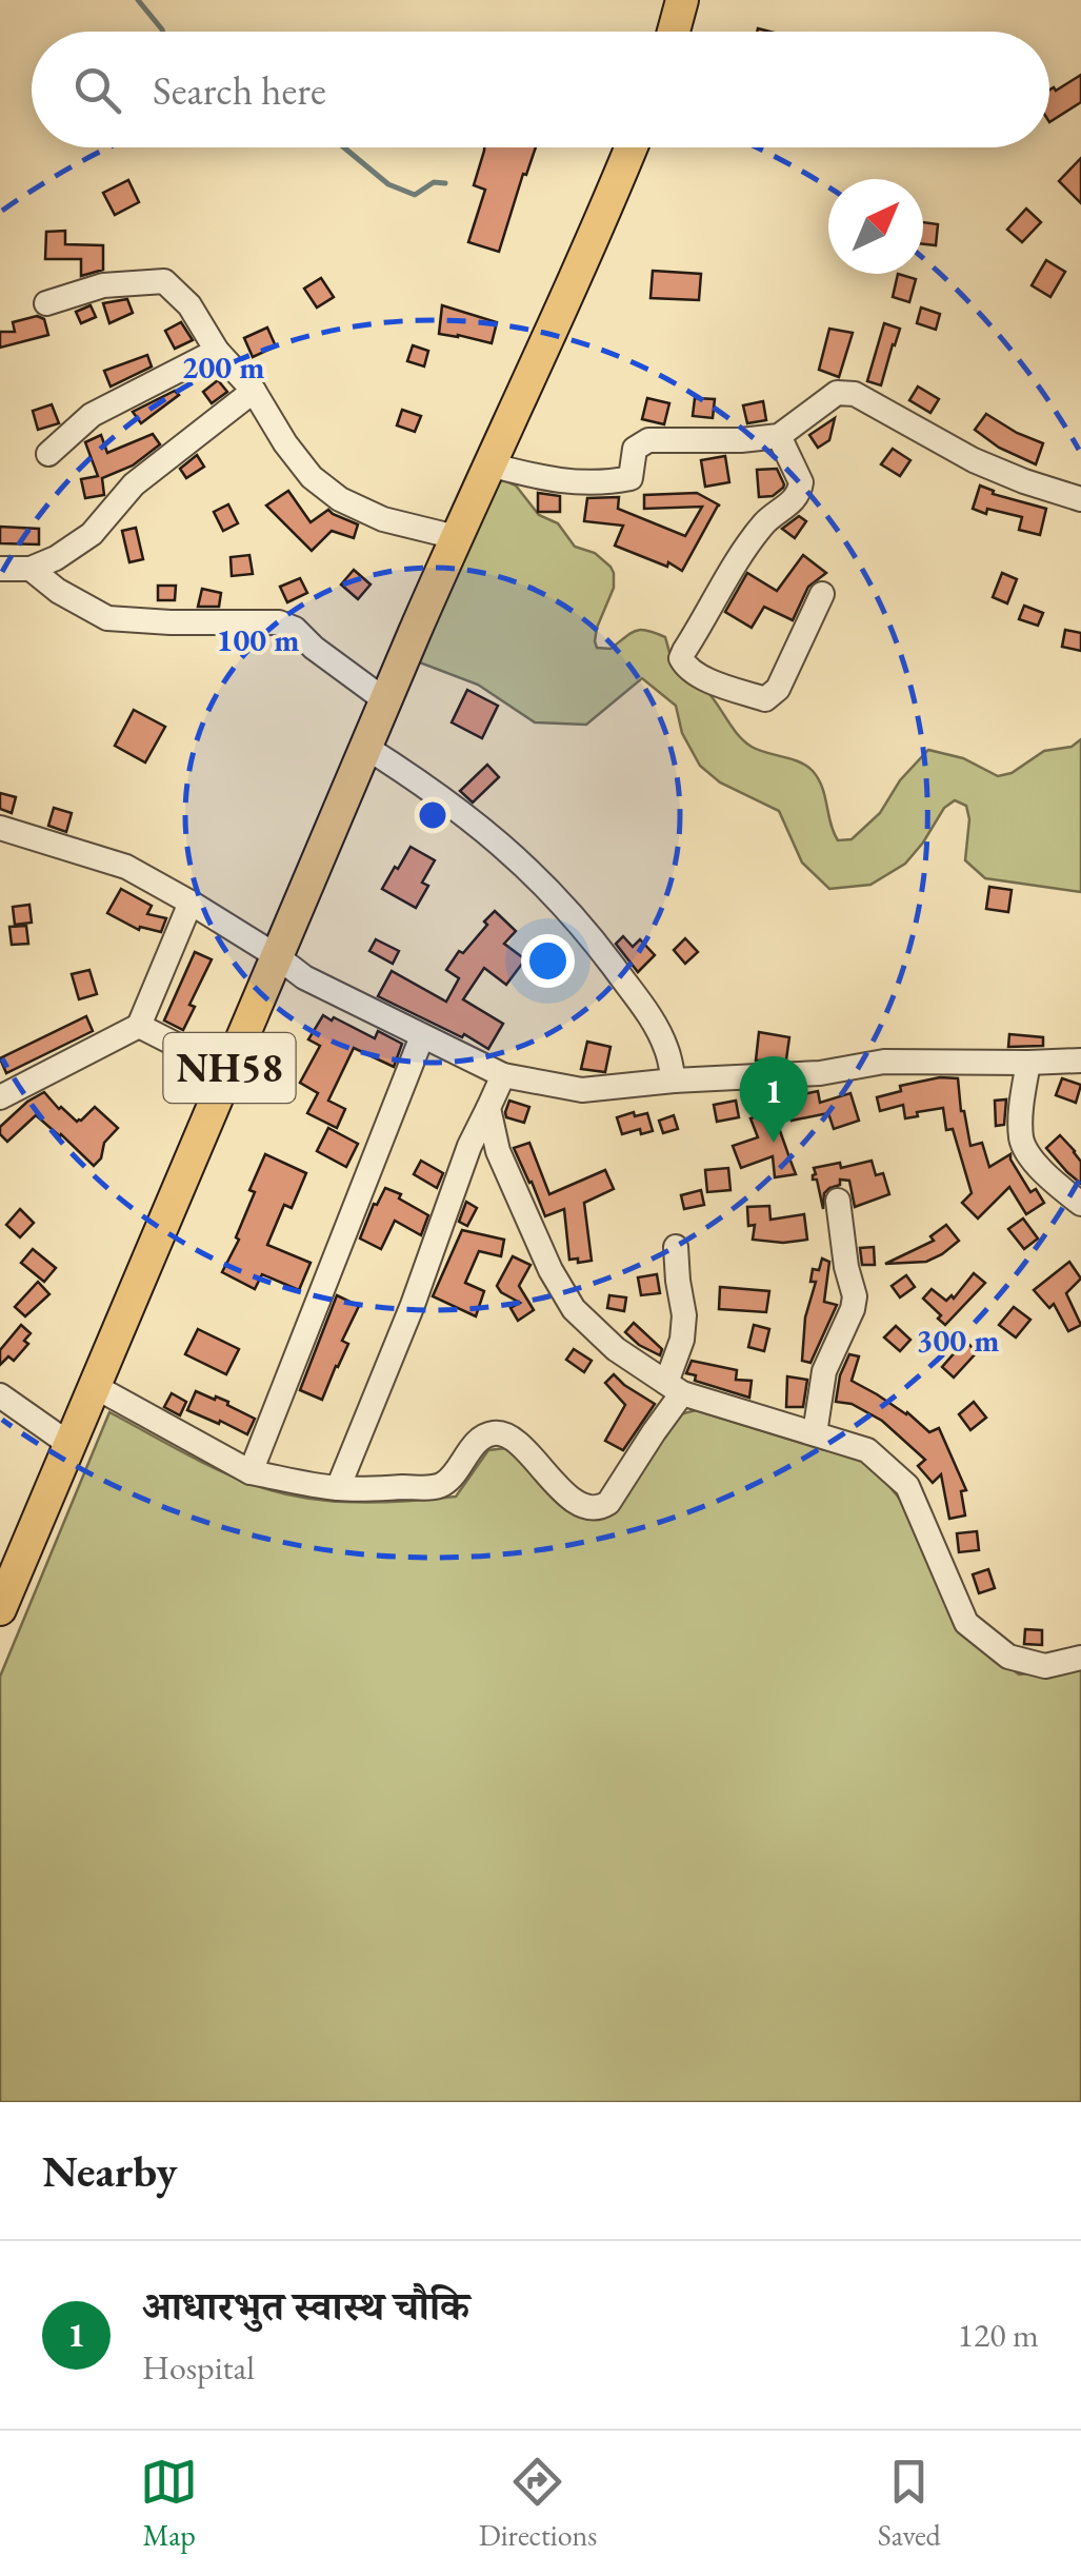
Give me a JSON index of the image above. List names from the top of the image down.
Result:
{
  "streets": {
    "main road": ["NH58"]
  },
  "north": "top right",
  "page": {
    "search": "Search here",
    "pins": "1",
    "heading": "Nearby",
    "list": [
      {
        "mark": "1",
        "name": "आधारभुत स्वास्थ चौकि",
        "note": "Hospital",
        "value": "120 m"
      }
    ],
    "nav": ["Map", "Directions", "Saved"]
  },
  "rings": ["200 m", "100 m", "300 m"]
}
